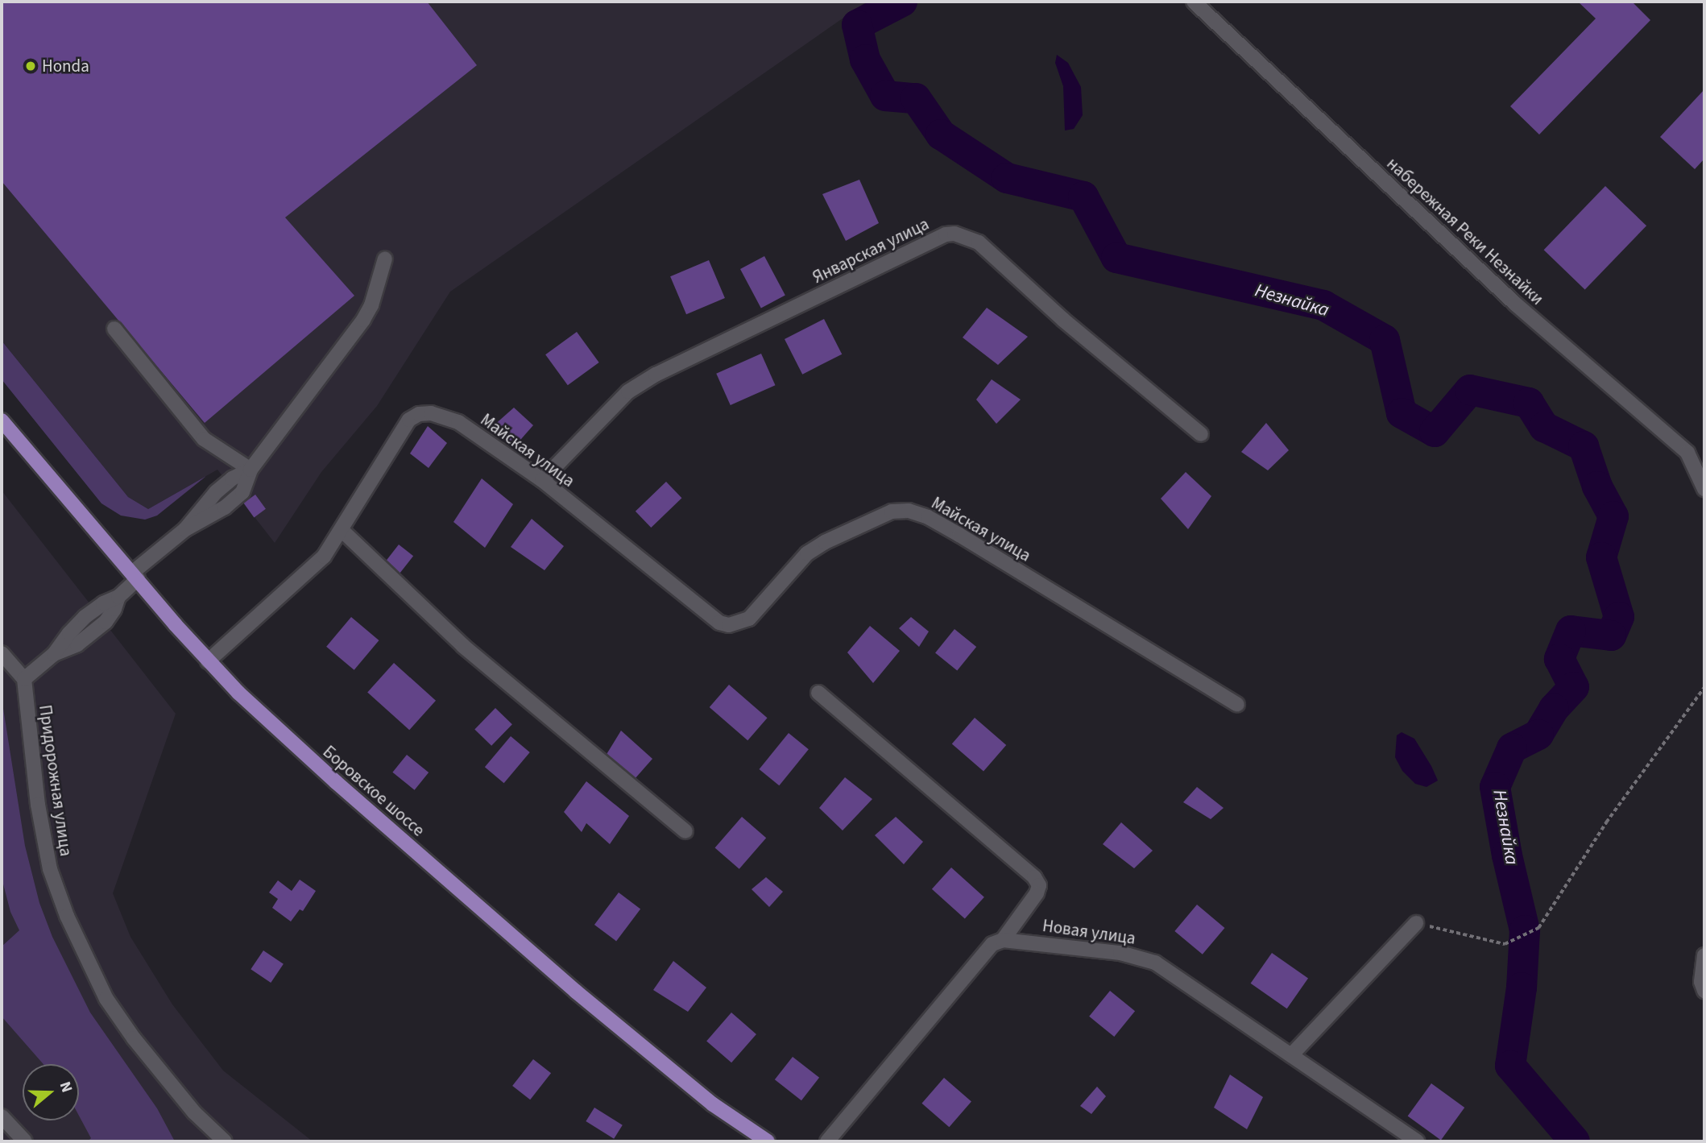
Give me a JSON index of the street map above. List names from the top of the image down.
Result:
{
  "streets": {
    "main road": ["Боровское шоссе"],
    "street": [
      "набережная Реки Незнайки",
      "Январская улица",
      "Майская улица",
      "Придорожная улица",
      "Новая улица"
    ]
  },
  "crossings": [
    ["Январская улица", "Майская улица"]
  ],
  "water": ["Незнайка"],
  "places": ["Honda"],
  "north": "right"
}
